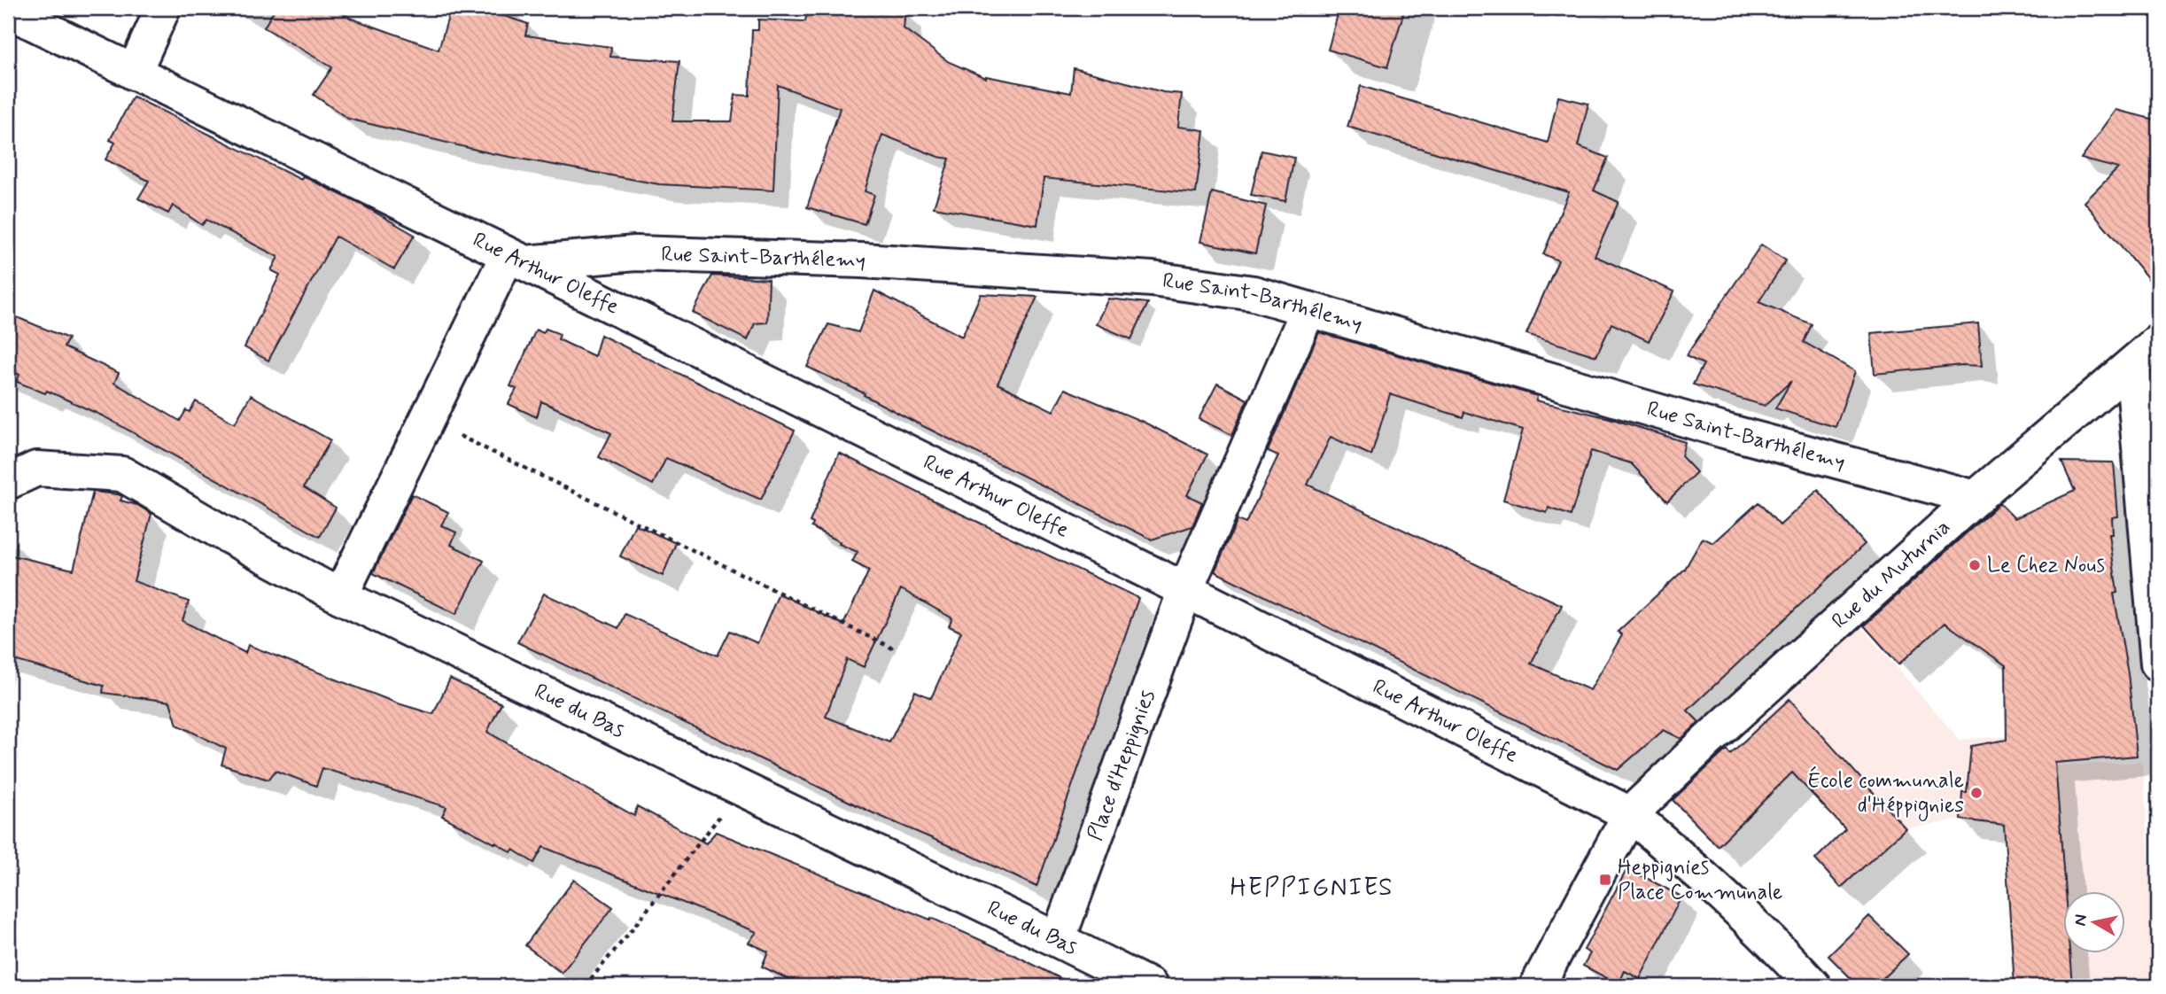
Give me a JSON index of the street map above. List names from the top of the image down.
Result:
{
  "streets": {
    "street": [
      "Rue Saint-Barthélemy",
      "Rue Arthur Oleffe",
      "Rue du Muturnia",
      "Rue du Bas",
      "Place d'Heppignies"
    ]
  },
  "crossings": [
    ["Rue Saint-Barthélemy", "Rue Arthur Oleffe"],
    ["Rue Saint-Barthélemy", "Rue du Muturnia"],
    ["Rue Saint-Barthélemy", "Place d'Heppignies"],
    ["Rue Arthur Oleffe", "Rue du Muturnia"],
    ["Rue Arthur Oleffe", "Place d'Heppignies"],
    ["Rue du Bas", "Place d'Heppignies"]
  ],
  "districts": ["HEPPIGNIES"],
  "places": {
    "other": ["Le Chez Nous", "École communale d'Héppignies"],
    "transit": ["Heppignies Place Communale"]
  },
  "north": "left"
}
